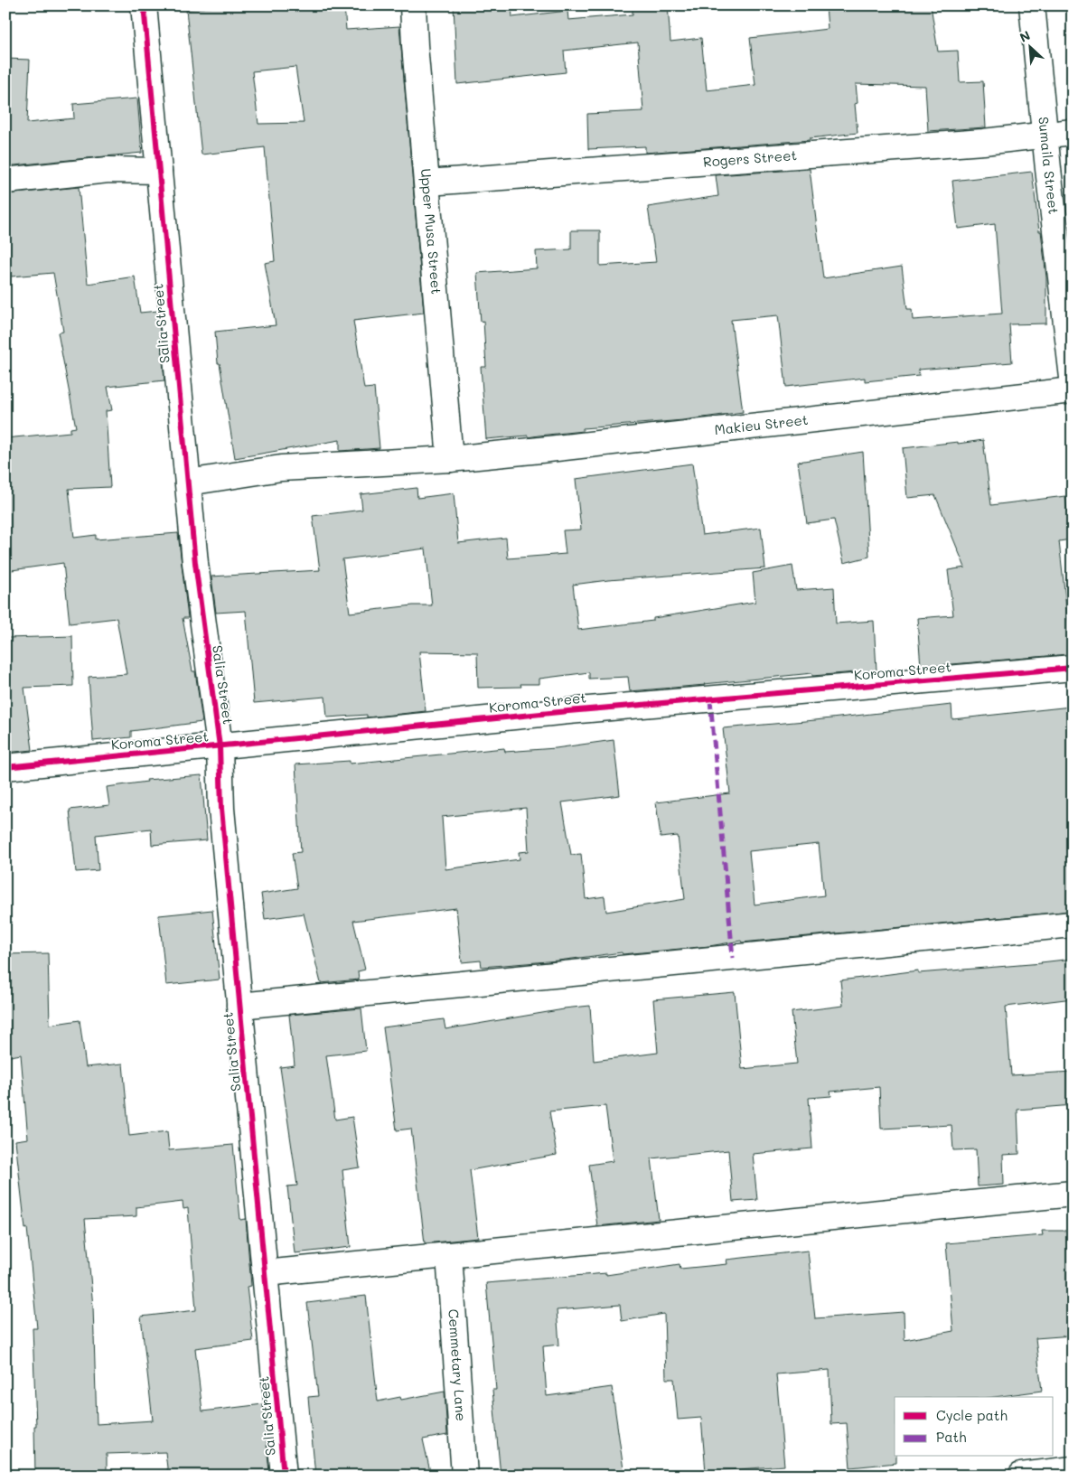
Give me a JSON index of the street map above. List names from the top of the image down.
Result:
{
  "streets": {
    "street": [
      "Rogers Street",
      "Sumaila Street",
      "Upper Musa Street",
      "Salia Street",
      "Makieu Street",
      "Koroma Street",
      "Cemmetary Lane"
    ]
  },
  "crossings": [
    ["Rogers Street", "Sumaila Street"],
    ["Rogers Street", "Upper Musa Street"],
    ["Upper Musa Street", "Makieu Street"],
    ["Salia Street", "Makieu Street"],
    ["Salia Street", "Koroma Street"]
  ],
  "legend": ["Cycle path", "Path"],
  "north": "top left"
}
